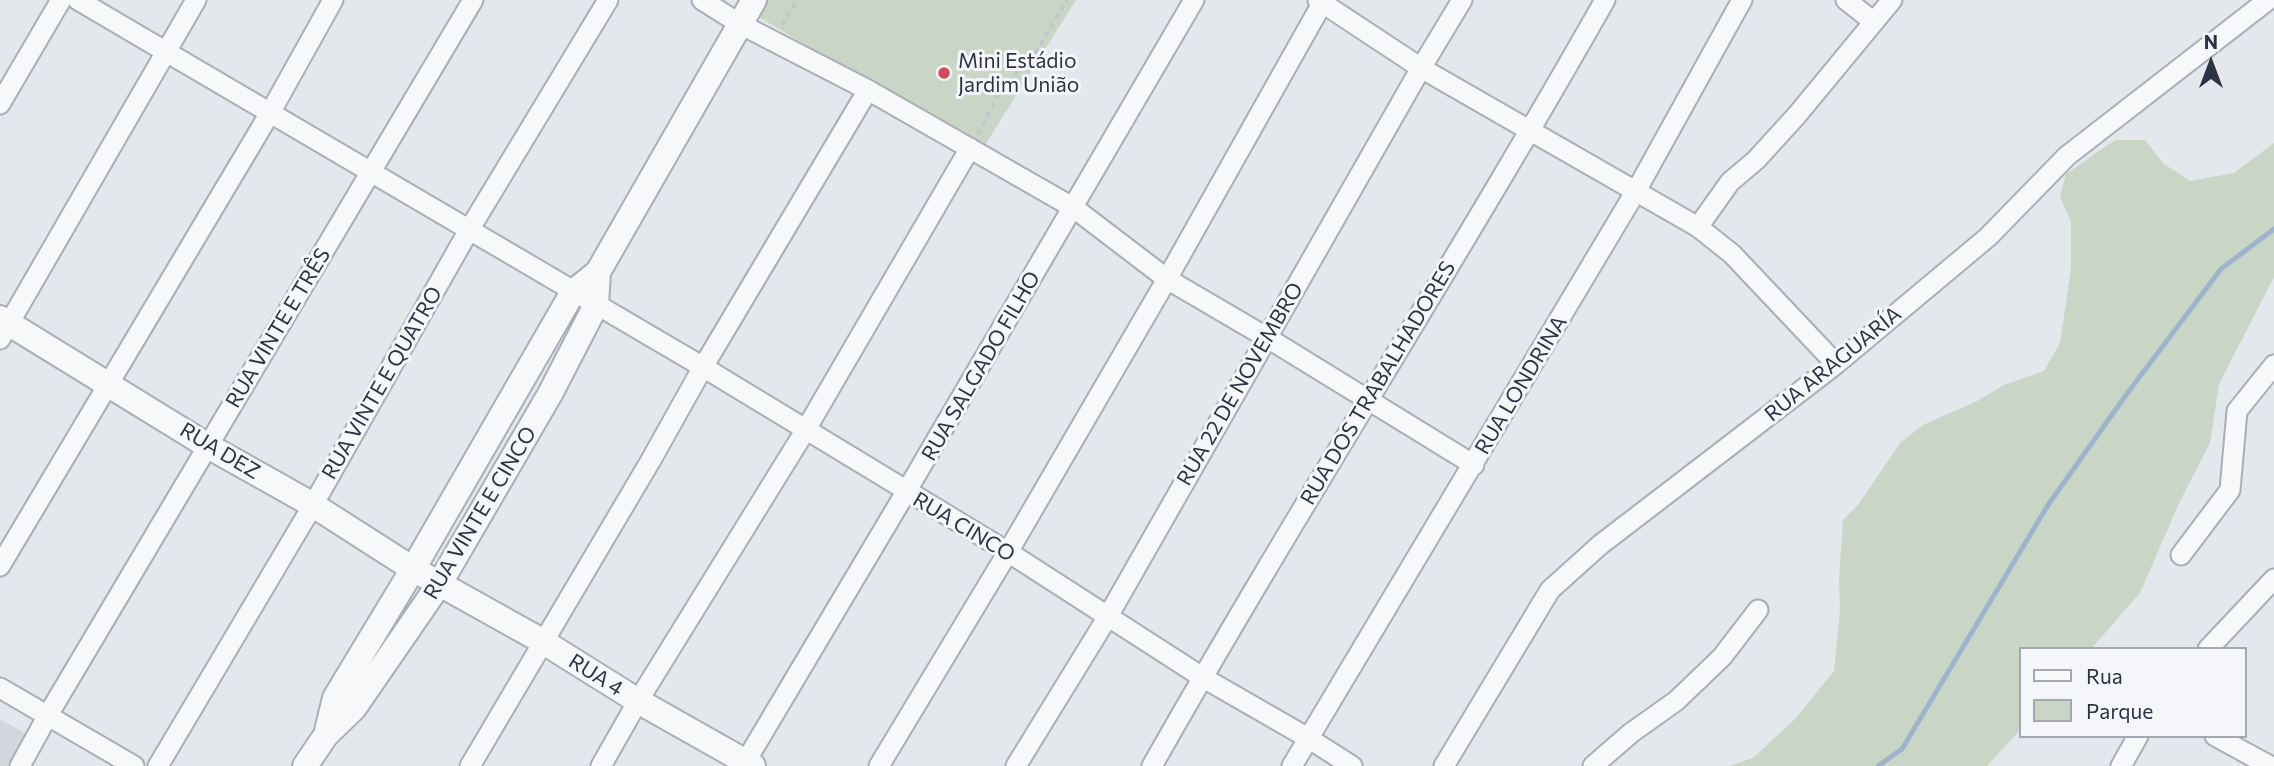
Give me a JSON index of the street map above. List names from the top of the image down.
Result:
{
  "streets": {
    "street": [
      "RUA VINTE E TRÊS",
      "RUA ARAGUARÍA",
      "RUA SALGADO FILHO",
      "RUA VINTE E QUATRO",
      "RUA DOS TRABALHADORES",
      "RUA 22 DE NOVEMBRO",
      "RUA LONDRINA",
      "RUA DEZ",
      "RUA VINTE E CINCO",
      "RUA CINCO",
      "RUA 4"
    ]
  },
  "crossings": [
    ["RUA VINTE E TRÊS", "RUA DEZ"],
    ["RUA VINTE E TRÊS", "RUA CINCO"],
    ["RUA SALGADO FILHO", "RUA CINCO"],
    ["RUA SALGADO FILHO", "RUA 4"],
    ["RUA VINTE E QUATRO", "RUA DEZ"],
    ["RUA VINTE E QUATRO", "RUA CINCO"],
    ["RUA DOS TRABALHADORES", "RUA CINCO"],
    ["RUA 22 DE NOVEMBRO", "RUA CINCO"],
    ["RUA LONDRINA", "RUA CINCO"],
    ["RUA DEZ", "RUA VINTE E CINCO"],
    ["RUA DEZ", "RUA 4"],
    ["RUA VINTE E CINCO", "RUA CINCO"],
    ["RUA VINTE E CINCO", "RUA 4"]
  ],
  "places": ["Mini Estádio Jardim União"],
  "legend": ["Rua", "Parque"],
  "north": "top"
}
